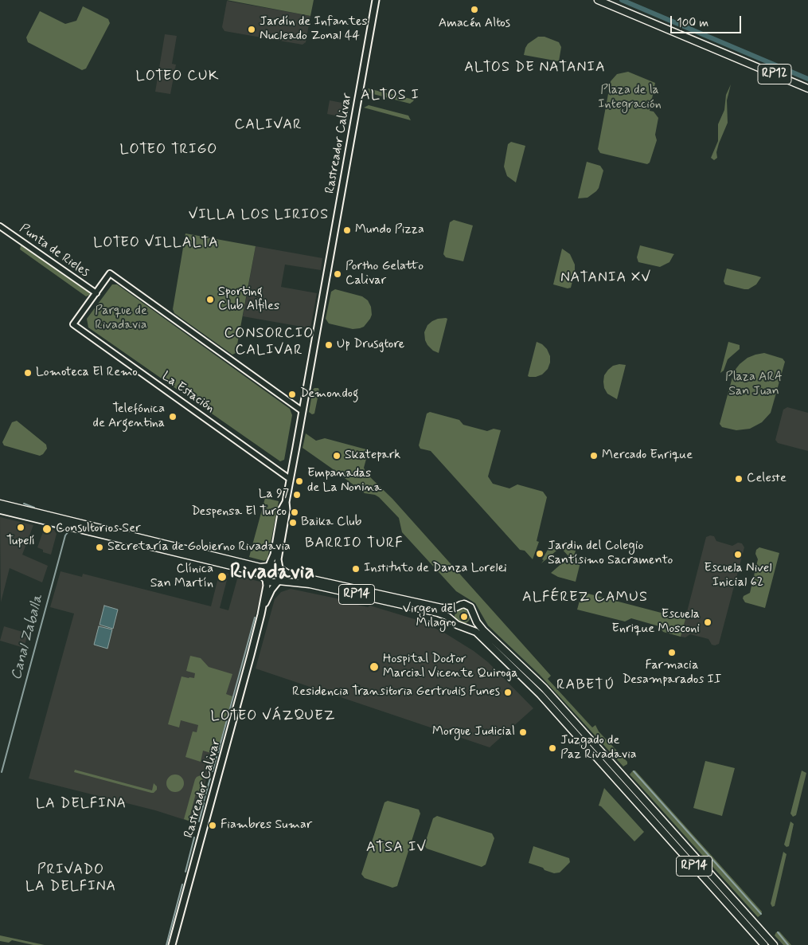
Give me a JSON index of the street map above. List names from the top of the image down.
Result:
{
  "streets": {
    "main road": ["RP12", "Rastreador Calivar", "RP14"],
    "street": ["Punta de Rieles", "La Estación"]
  },
  "crossings": [
    ["Rastreador Calivar", "La Estación"],
    ["Rastreador Calivar", "RP14"],
    ["Punta de Rieles", "La Estación"]
  ],
  "districts": [
    "ALTOS DE NATANIA",
    "LOTEO CUK",
    "ALTOS I",
    "CALIVAR",
    "LOTEO TRIGO",
    "VILLA LOS LIRIOS",
    "LOTEO VILLALTA",
    "NATANIA XV",
    "CONSORCIO CALIVAR",
    "BARRIO TURF",
    "Rivadavia",
    "ALFÉREZ CAMUS",
    "RABETÚ",
    "LOTEO VÁZQUEZ",
    "LA DELFINA",
    "ATSA IV",
    "PRIVADO LA DELFINA"
  ],
  "water": ["Canal Zaballa"],
  "parks": ["Plaza de la Integración", "Parque de Rivadavia", "Plaza ARA San Juan"],
  "places": [
    "Amacén Altos",
    "Jardín de Infantes Nucleado Zonal 44",
    "Mundo Pizza",
    "Portho Gelatto Calivar",
    "Sporting Club Alfiles",
    "Up Drusgtore",
    "Lomoteca El Remo",
    "Demondog",
    "Telefónica de Argentina",
    "Skatepark",
    "Mercado Enrique",
    "Celeste",
    "Empanadas de La Nonina",
    "La 97",
    "Despensa El Turco",
    "Baika Club",
    "Tupelí",
    "Consultorios Ser",
    "Secretaría de Gobierno Rivadavia",
    "Jardin del Colegio Santísimo Sacramento",
    "Escuela Nivel Inicial 62",
    "Instituto de Danza Lorelei",
    "Clínica San Martín",
    "Virgen del Milagro",
    "Escuela Enrique Mosconi",
    "Farmacia Desamparados II",
    "Hospital Doctor Marcial Vicente Quiroga",
    "Residencia Transitoria Gertrudis Funes",
    "Morgue Judicial",
    "Juzgado de Paz Rivadavia",
    "Fiambres Sumar"
  ],
  "scale_bar": "100 m"
}
